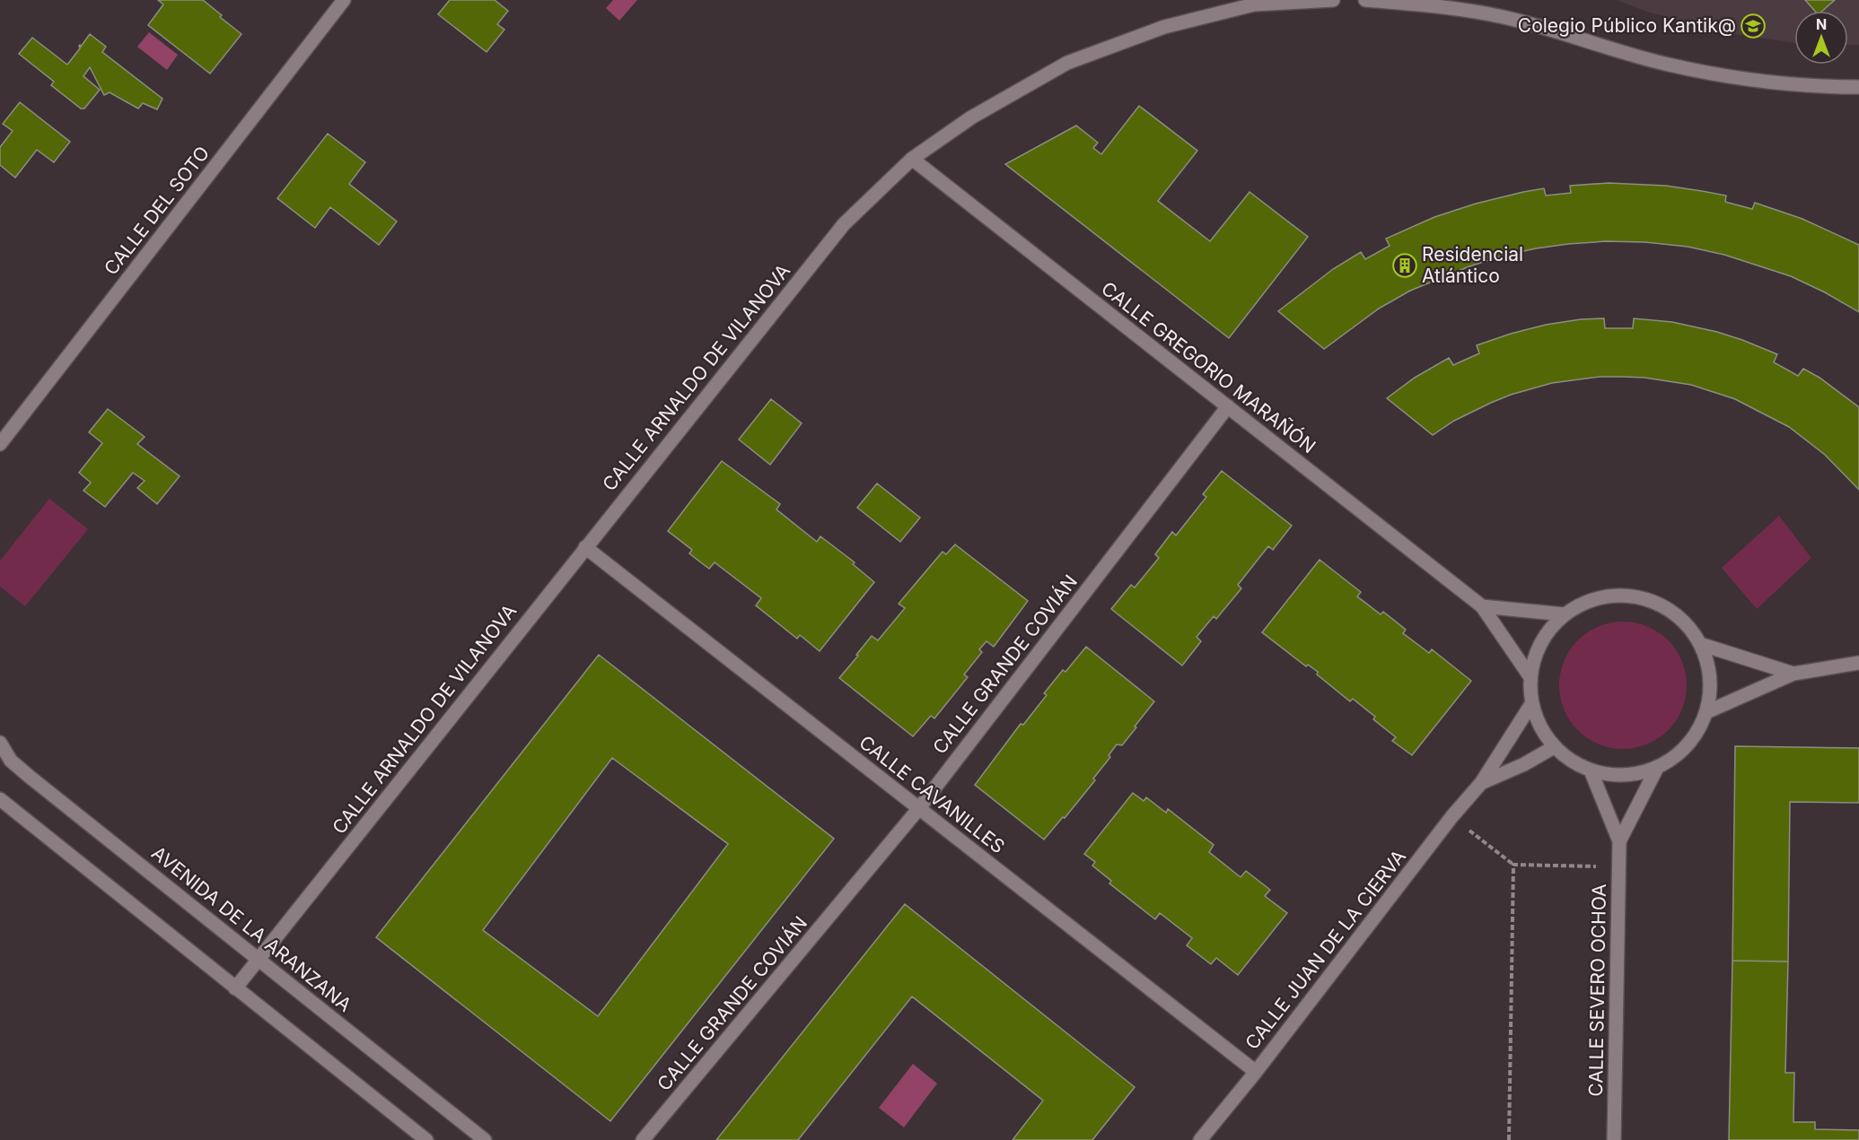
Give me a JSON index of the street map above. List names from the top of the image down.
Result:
{
  "streets": {
    "street": [
      "CALLE DEL SOTO",
      "CALLE GREGORIO MARAÑÓN",
      "CALLE ARNALDO DE VILANOVA",
      "CALLE GRANDE COVIÁN",
      "CALLE CAVANILLES",
      "AVENIDA DE LA ARANZANA",
      "CALLE JUAN DE LA CIERVA",
      "CALLE SEVERO OCHOA"
    ]
  },
  "crossings": [
    ["CALLE GREGORIO MARAÑÓN", "CALLE ARNALDO DE VILANOVA"],
    ["CALLE GREGORIO MARAÑÓN", "CALLE GRANDE COVIÁN"],
    ["CALLE GREGORIO MARAÑÓN", "CALLE JUAN DE LA CIERVA"],
    ["CALLE GREGORIO MARAÑÓN", "CALLE SEVERO OCHOA"],
    ["CALLE ARNALDO DE VILANOVA", "CALLE CAVANILLES"],
    ["CALLE ARNALDO DE VILANOVA", "AVENIDA DE LA ARANZANA"],
    ["CALLE GRANDE COVIÁN", "CALLE CAVANILLES"],
    ["CALLE CAVANILLES", "CALLE JUAN DE LA CIERVA"],
    ["CALLE JUAN DE LA CIERVA", "CALLE SEVERO OCHOA"]
  ],
  "places": {
    "school or university": ["Colegio Público Kantik@"],
    "building": ["Residencial Atlántico"]
  },
  "north": "top"
}
